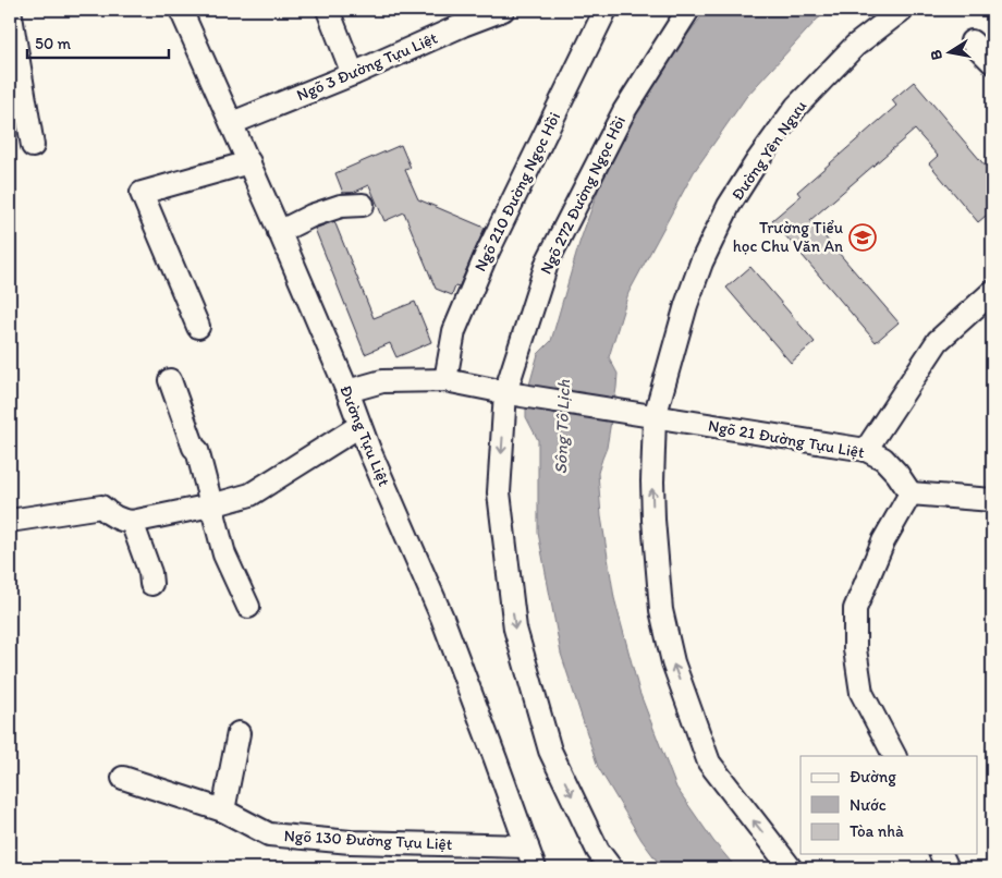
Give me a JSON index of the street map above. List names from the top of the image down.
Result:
{
  "streets": {
    "street": [
      "Ngõ 3 Đường Tựu Liệt",
      "Đường Yên Ngưu",
      "Ngõ 210 Đường Ngọc Hồi",
      "Ngõ 272 Đường Ngọc Hồi",
      "Đường Tựu Liệt",
      "Ngõ 21 Đường Tựu Liệt",
      "Ngõ 130 Đường Tựu Liệt"
    ]
  },
  "crossings": [
    ["Ngõ 3 Đường Tựu Liệt", "Đường Tựu Liệt"],
    ["Đường Yên Ngưu", "Ngõ 21 Đường Tựu Liệt"],
    ["Ngõ 272 Đường Ngọc Hồi", "Ngõ 21 Đường Tựu Liệt"],
    ["Đường Tựu Liệt", "Ngõ 130 Đường Tựu Liệt"]
  ],
  "one_way": ["Đường Yên Ngưu", "Ngõ 272 Đường Ngọc Hồi"],
  "water": ["Sông Tô Lịch"],
  "places": {
    "school or university": ["Trường Tiểu học Chu Văn An"]
  },
  "legend": ["Đường", "Nước", "Tòa nhà"],
  "scale_bar": "50 m",
  "north": "left"
}
